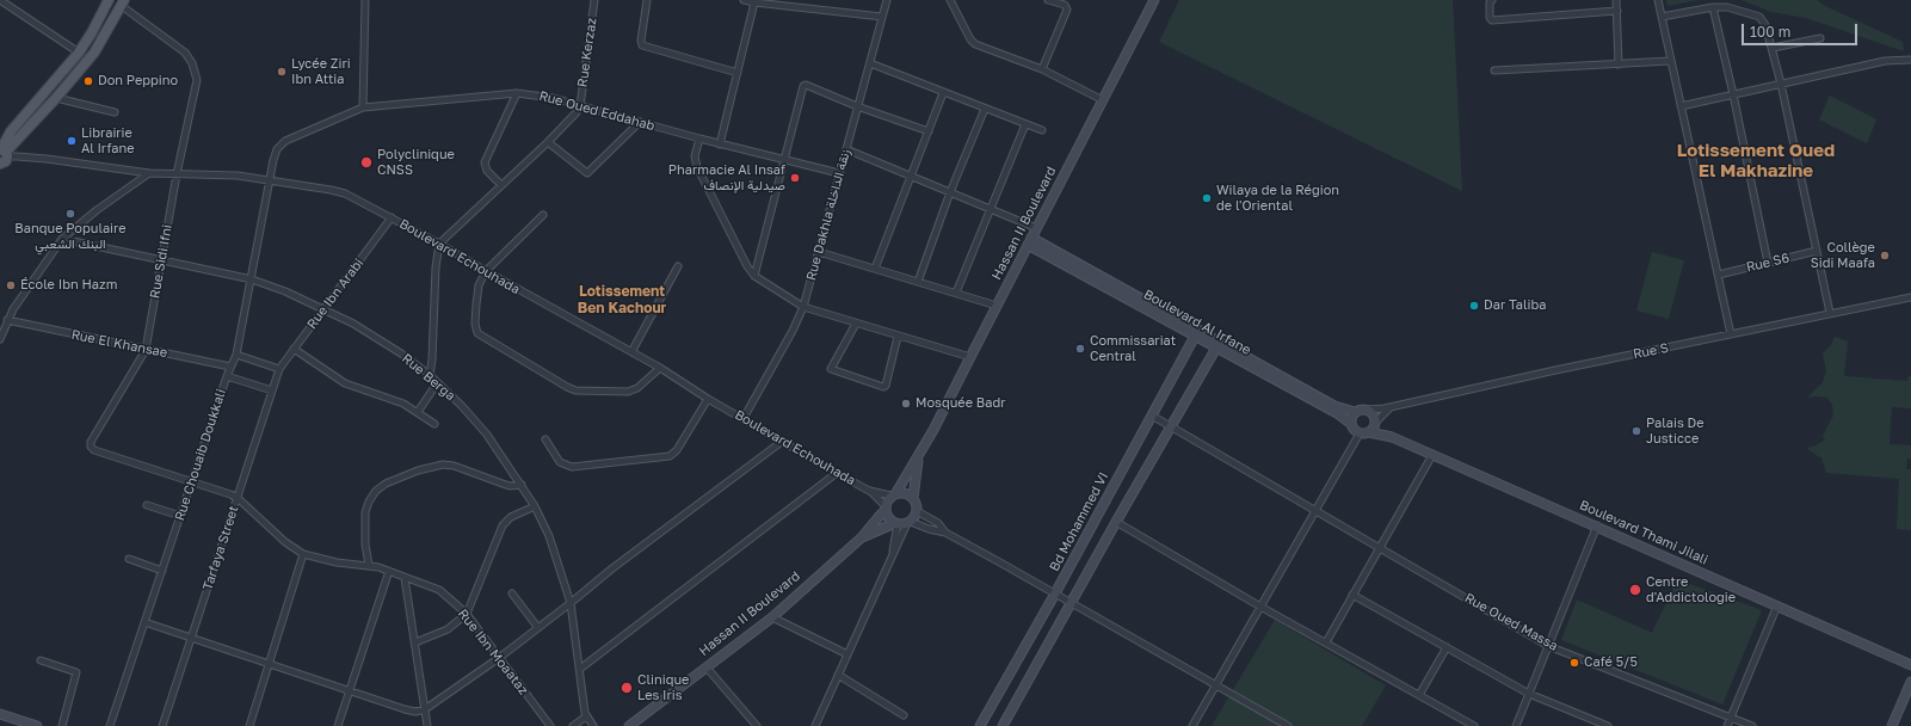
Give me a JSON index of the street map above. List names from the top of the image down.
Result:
{
  "streets": {
    "street": [
      "Rue Kerzaz",
      "Rue Oued Eddahab",
      "Rue Dakhla زنقة الداخلة",
      "Hassan II Boulevard",
      "Boulevard Echouhada",
      "Rue Sidi Ifni",
      "Rue S6",
      "Rue Ibn Arabi",
      "Boulevard Al Irfane",
      "Rue El Khansae",
      "Rue S",
      "Rue Berga",
      "Rue Chouaib Doukkali",
      "Bd Mohammed VI",
      "Boulevard Thami Jilali",
      "Tarfaya Street",
      "Rue Oued Massa",
      "Rue Ibn Moaataz"
    ]
  },
  "crossings": [
    ["Rue Kerzaz", "Rue Oued Eddahab"],
    ["Rue Oued Eddahab", "Rue Dakhla زنقة الداخلة"],
    ["Rue Oued Eddahab", "Boulevard Echouhada"],
    ["Rue Oued Eddahab", "Rue Chouaib Doukkali"],
    ["Rue Dakhla زنقة الداخلة", "Boulevard Echouhada"],
    ["Hassan II Boulevard", "Boulevard Echouhada"],
    ["Hassan II Boulevard", "Boulevard Al Irfane"],
    ["Boulevard Echouhada", "Rue Sidi Ifni"],
    ["Boulevard Echouhada", "Rue Ibn Arabi"],
    ["Boulevard Echouhada", "Rue Chouaib Doukkali"],
    ["Rue Sidi Ifni", "Rue El Khansae"],
    ["Rue Sidi Ifni", "Rue Berga"],
    ["Rue Sidi Ifni", "Rue Ibn Moaataz"],
    ["Rue Ibn Arabi", "Rue Berga"],
    ["Rue Ibn Arabi", "Tarfaya Street"],
    ["Boulevard Al Irfane", "Rue S"],
    ["Boulevard Al Irfane", "Bd Mohammed VI"],
    ["Rue El Khansae", "Rue Chouaib Doukkali"],
    ["Rue El Khansae", "Rue Ibn Moaataz"],
    ["Rue Berga", "Rue Chouaib Doukkali"],
    ["Rue Chouaib Doukkali", "Rue Ibn Moaataz"],
    ["Bd Mohammed VI", "Rue Oued Massa"],
    ["Tarfaya Street", "Rue Ibn Moaataz"]
  ],
  "districts": ["Lotissement Oued El Makhazine", "Lotissement Ben Kachour"],
  "places": [
    "Lycée Ziri Ibn Attia",
    "Don Peppino",
    "Librairie Al Irfane",
    "Polyclinique CNSS",
    "Pharmacie Al Insaf صيدلية الإنصاف",
    "Wilaya de la Région de l'Oriental",
    "Banque Populaire البنك الشعبي",
    "Collège Sidi Maafa",
    "École Ibn Hazm",
    "Dar Taliba",
    "Commissariat Central",
    "Mosquée Badr",
    "Palais De Justicce",
    "Centre d'Addictologie",
    "Café 5/5",
    "Clinique Les Iris"
  ],
  "scale_bar": "100 m"
}
